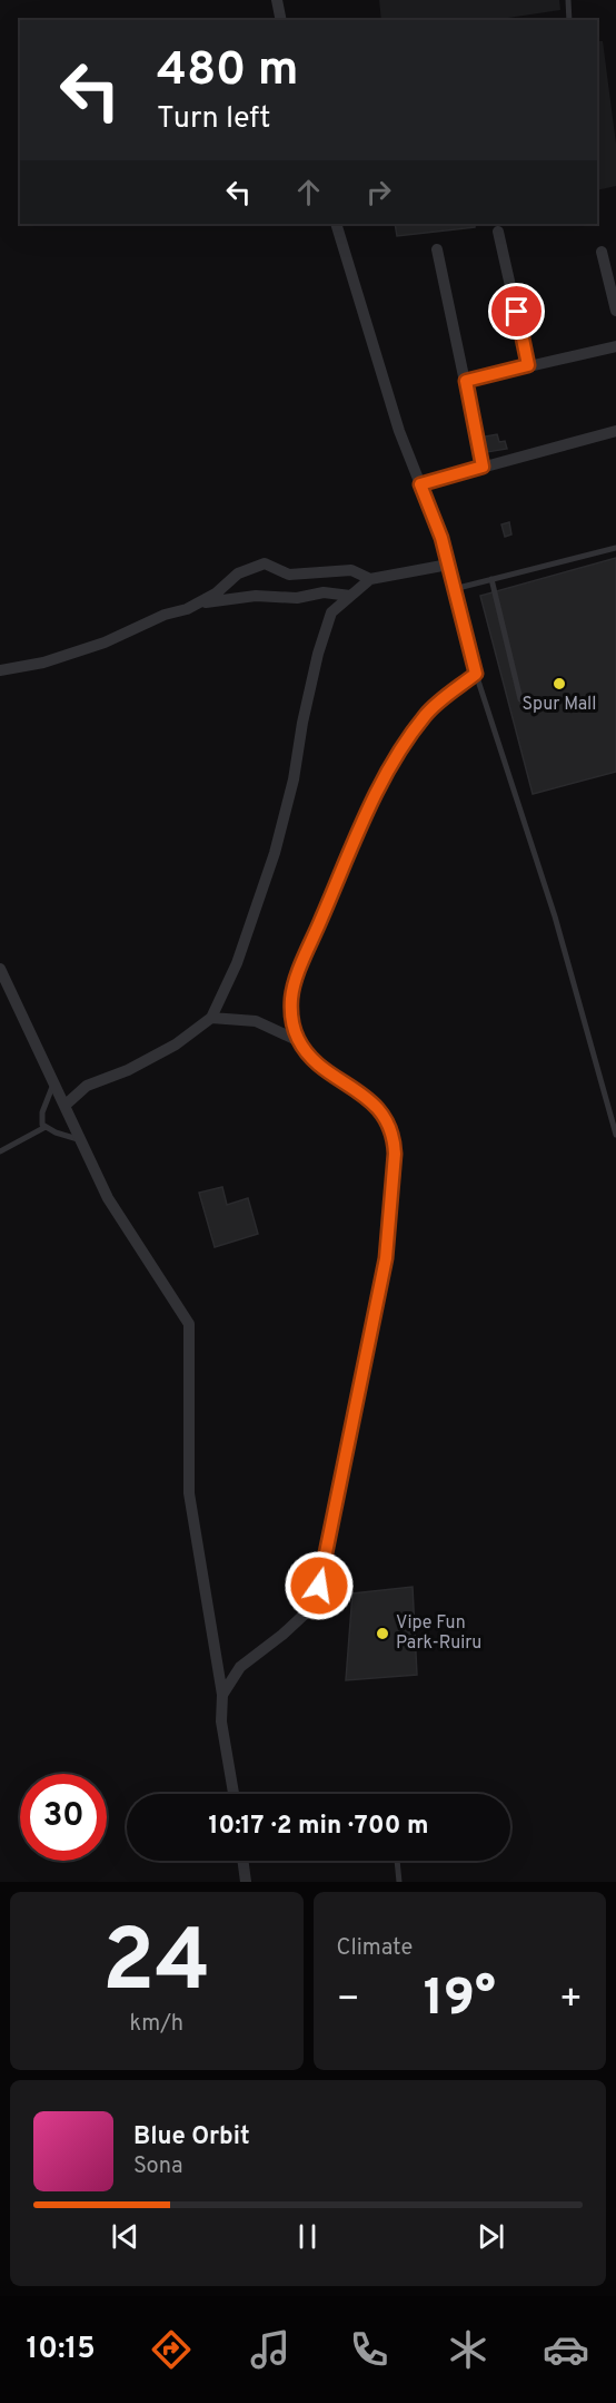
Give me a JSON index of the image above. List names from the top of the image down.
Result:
{
  "places": ["Spur Mall", "Vipe Fun Park-Ruiru"],
  "page": {
    "turn": ["480 m", "Turn left"],
    "limit": "30",
    "trip": "10:17 · 2 min · 700 m",
    "tile": [
      ["24", "km/h"],
      "Climate"
    ],
    "heat": ["−", "19°", "+"],
    "song": ["Blue Orbit", "Sona"],
    "tabs": "10:15"
  }
}
